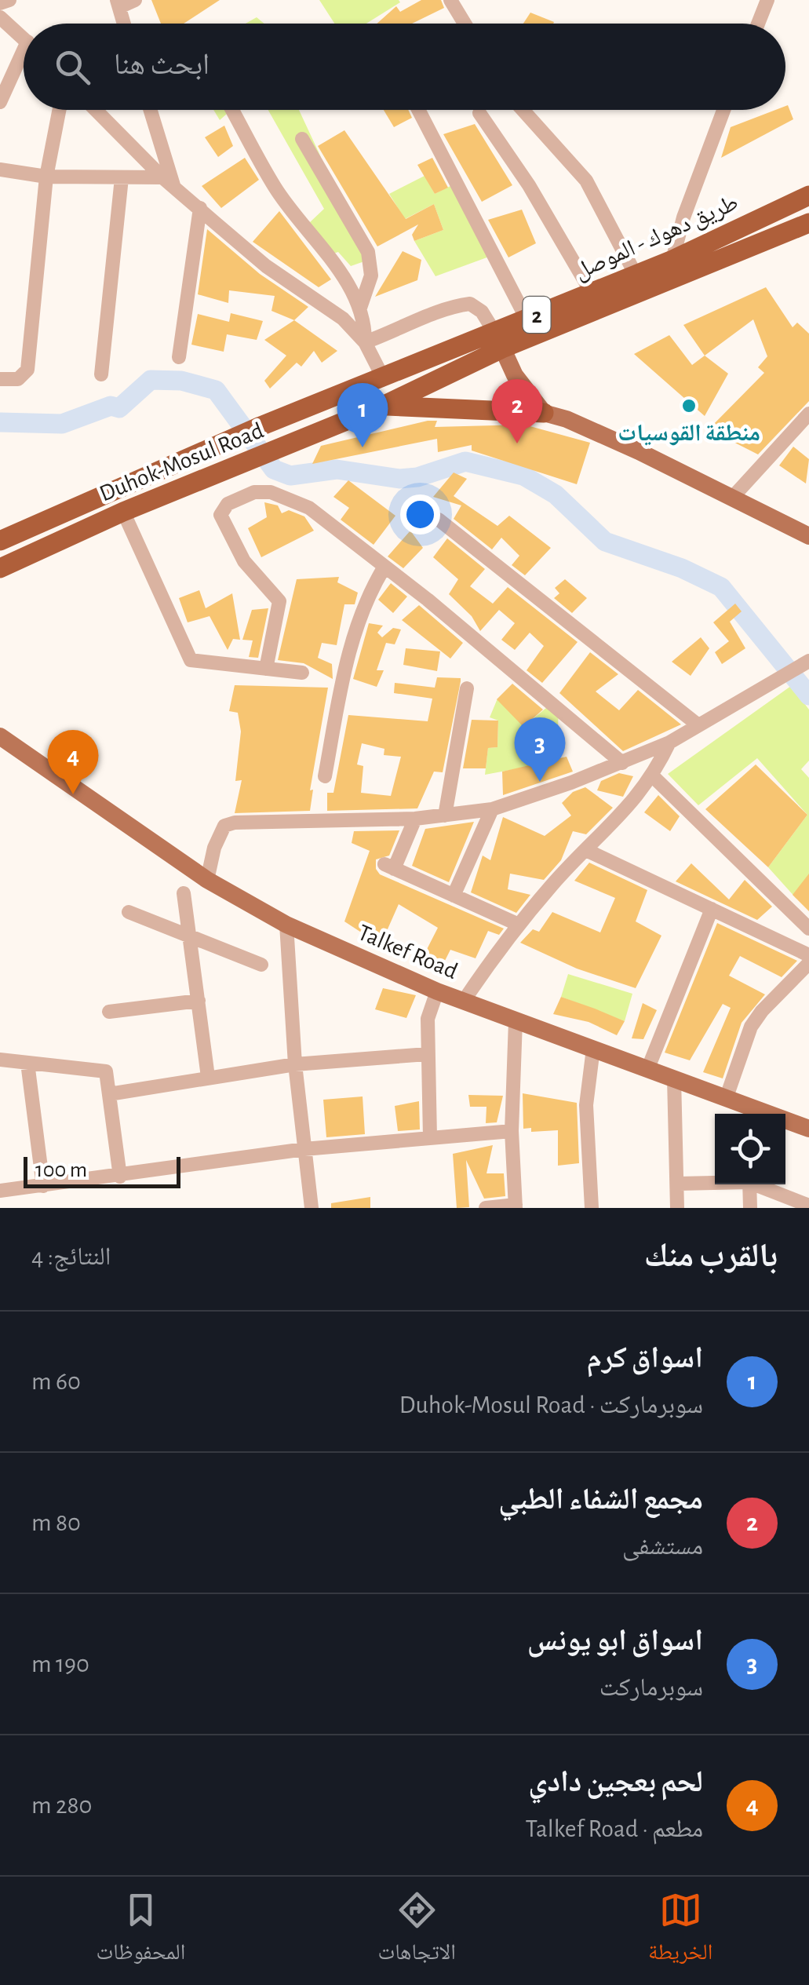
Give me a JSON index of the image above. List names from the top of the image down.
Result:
{
  "streets": {
    "highway": ["طريق دهوك - الموصل", "2", "Duhok-Mosul Road"],
    "main road": ["Talkef Road"]
  },
  "crossings": [
    ["طريق دهوك - الموصل", "2"],
    ["طريق دهوك - الموصل", "Duhok-Mosul Road"],
    ["2", "Duhok-Mosul Road"]
  ],
  "places": ["منطقة القوسيات"],
  "scale_bar": "100 m",
  "page": {
    "search": "ابحث هنا",
    "pins": [
      "2",
      "1",
      "3",
      "4"
    ],
    "scale": "100 m",
    "heading": ["بالقرب منك", "النتائج: 4"],
    "list": [
      {
        "mark": "1",
        "name": "اسواق كرم",
        "note": "سوبرماركت · Duhok-Mosul Road",
        "value": "60 m"
      },
      {
        "mark": "2",
        "name": "مجمع الشفاء الطبي",
        "note": "مستشفى",
        "value": "80 m"
      },
      {
        "mark": "3",
        "name": "اسواق ابو يونس",
        "note": "سوبرماركت",
        "value": "190 m"
      },
      {
        "mark": "4",
        "name": "لحم بعجين دادي",
        "note": "مطعم · Talkef Road",
        "value": "280 m"
      }
    ],
    "nav": ["الخريطة", "الاتجاهات", "المحفوظات"]
  }
}
